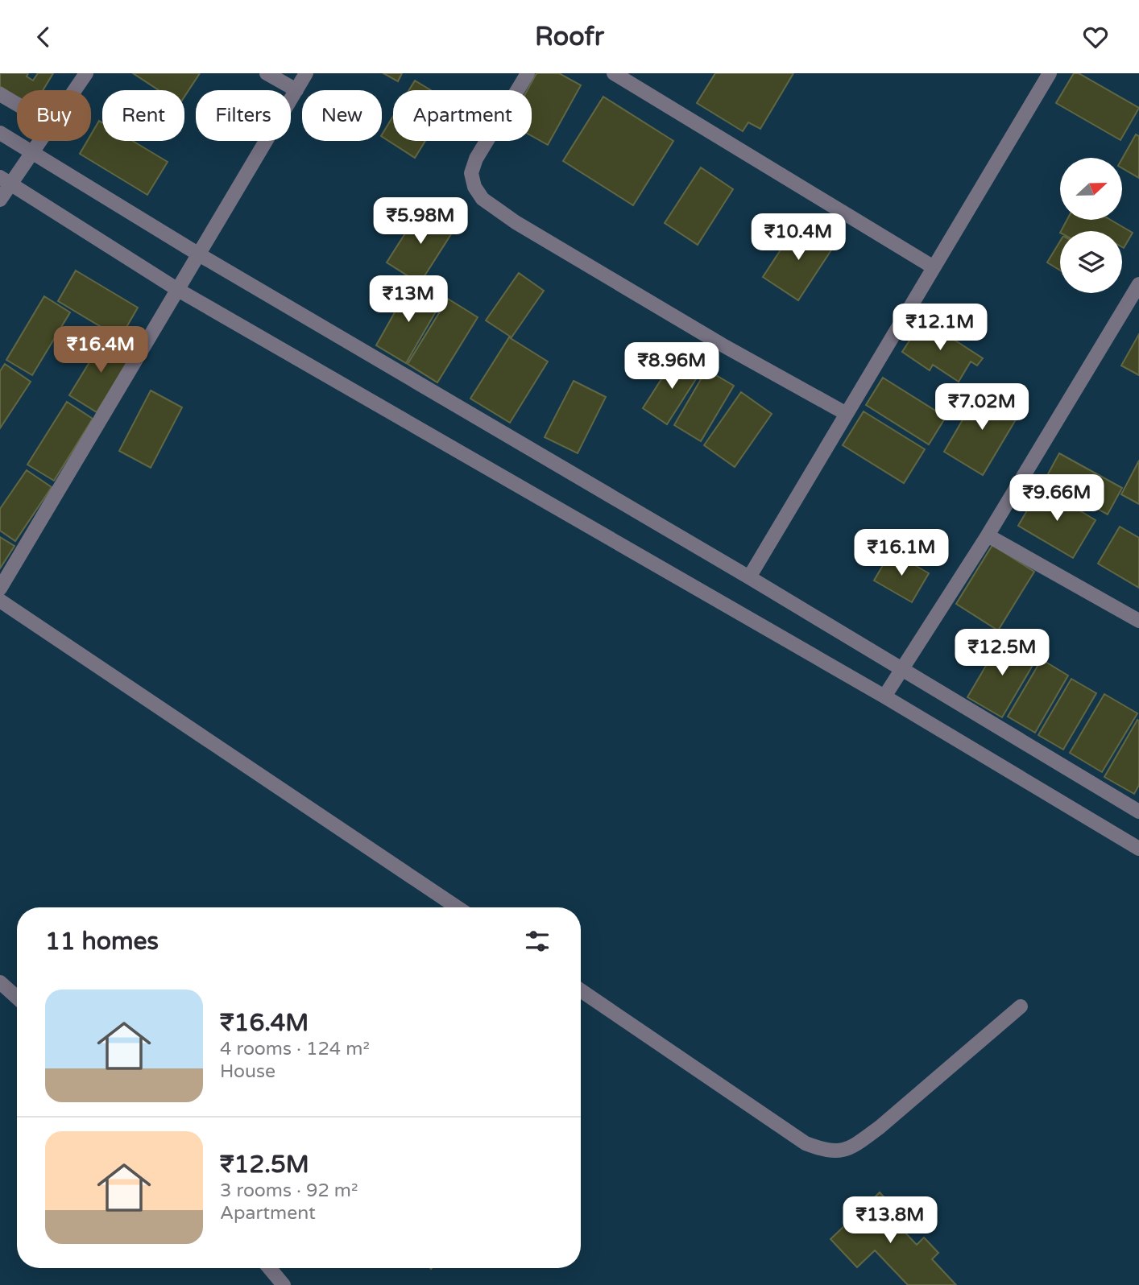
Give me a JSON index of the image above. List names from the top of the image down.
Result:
{
  "north": "right",
  "page": {
    "header": "Roofr",
    "chip": [
      "Buy",
      "Rent",
      "Filters",
      "New",
      "Apartment"
    ],
    "price": [
      "₹5.98M",
      "₹10.4M",
      "₹13M",
      "₹12.1M",
      "₹16.4M",
      "₹8.96M",
      "₹7.02M",
      "₹9.66M",
      "₹16.1M",
      "₹12.5M",
      "₹13.8M"
    ],
    "heading": "11 homes",
    "list": [
      {
        "name": "₹16.4M",
        "note": "4 rooms · 124 m² · House"
      },
      {
        "name": "₹12.5M",
        "note": "3 rooms · 92 m² · Apartment"
      }
    ]
  }
}
